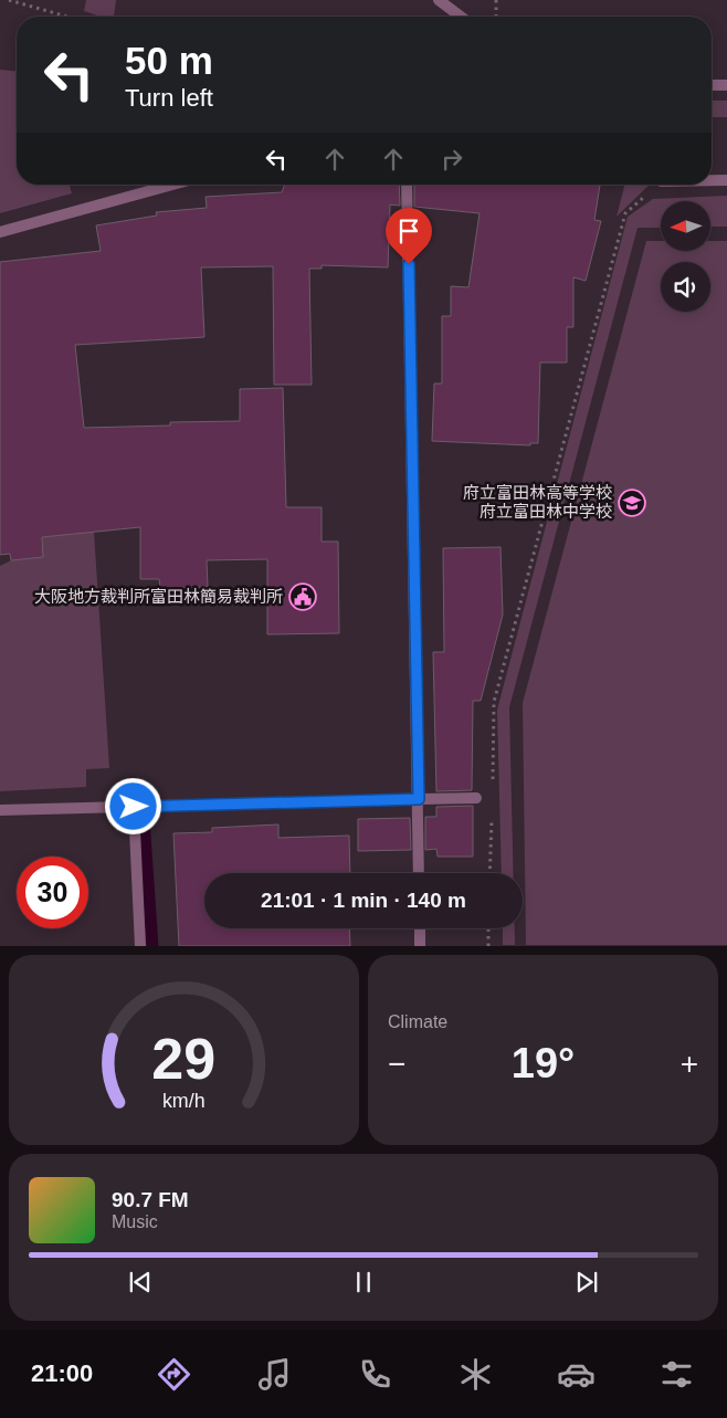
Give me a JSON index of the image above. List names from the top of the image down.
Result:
{
  "places": {
    "school or university": ["府立富田林高等学校 府立富田林中学校"],
    "public building": ["大阪地方裁判所富田林簡易裁判所"]
  },
  "north": "left",
  "page": {
    "turn": ["50 m", "Turn left"],
    "limit": "30",
    "trip": "21:01 · 1 min · 140 m",
    "tile": "Climate",
    "heat": ["−", "19°", "+"],
    "song": ["90.7 FM", "Music"],
    "tabs": "21:00",
    "gauge": ["29", "km/h"]
  }
}
